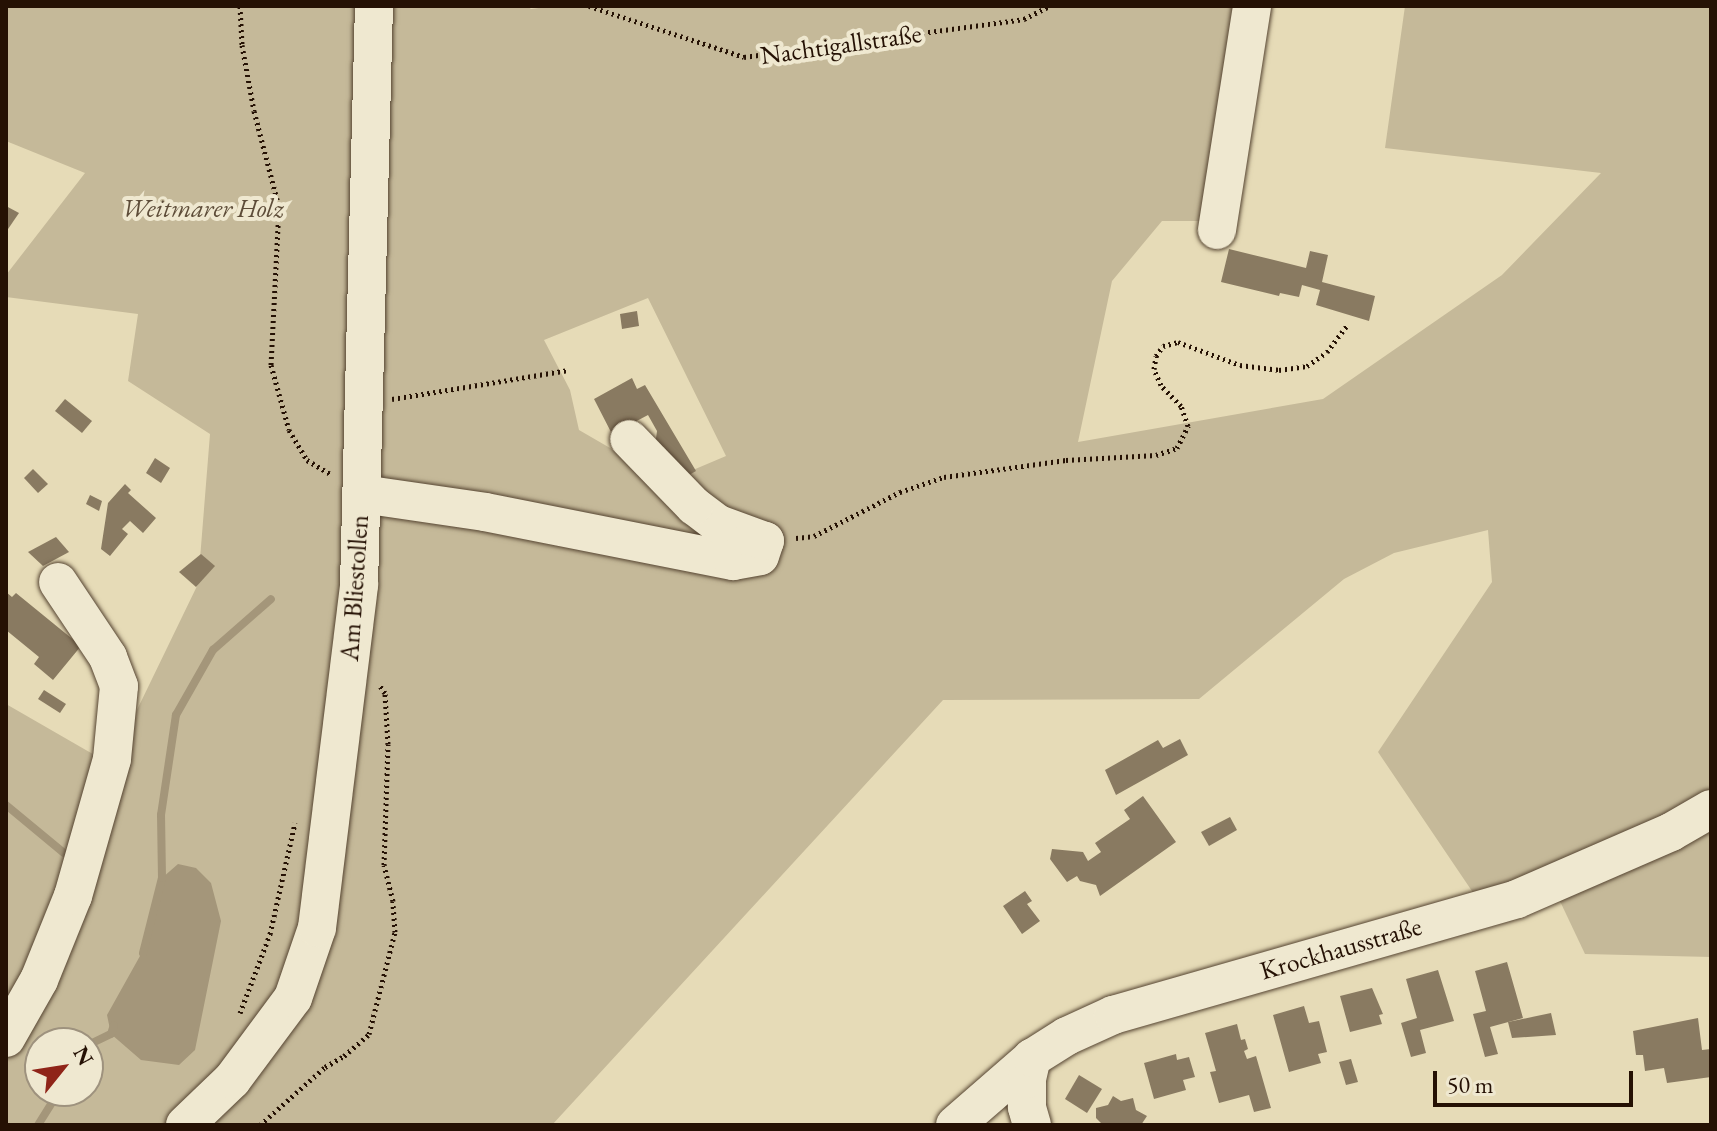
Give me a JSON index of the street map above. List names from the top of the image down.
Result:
{
  "streets": {
    "street": ["Am Bliestollen", "Krockhausstraße"],
    "path": ["Nachtigallstraße"]
  },
  "parks": ["Weitmarer Holz"],
  "scale_bar": "50 m",
  "north": "top right"
}
